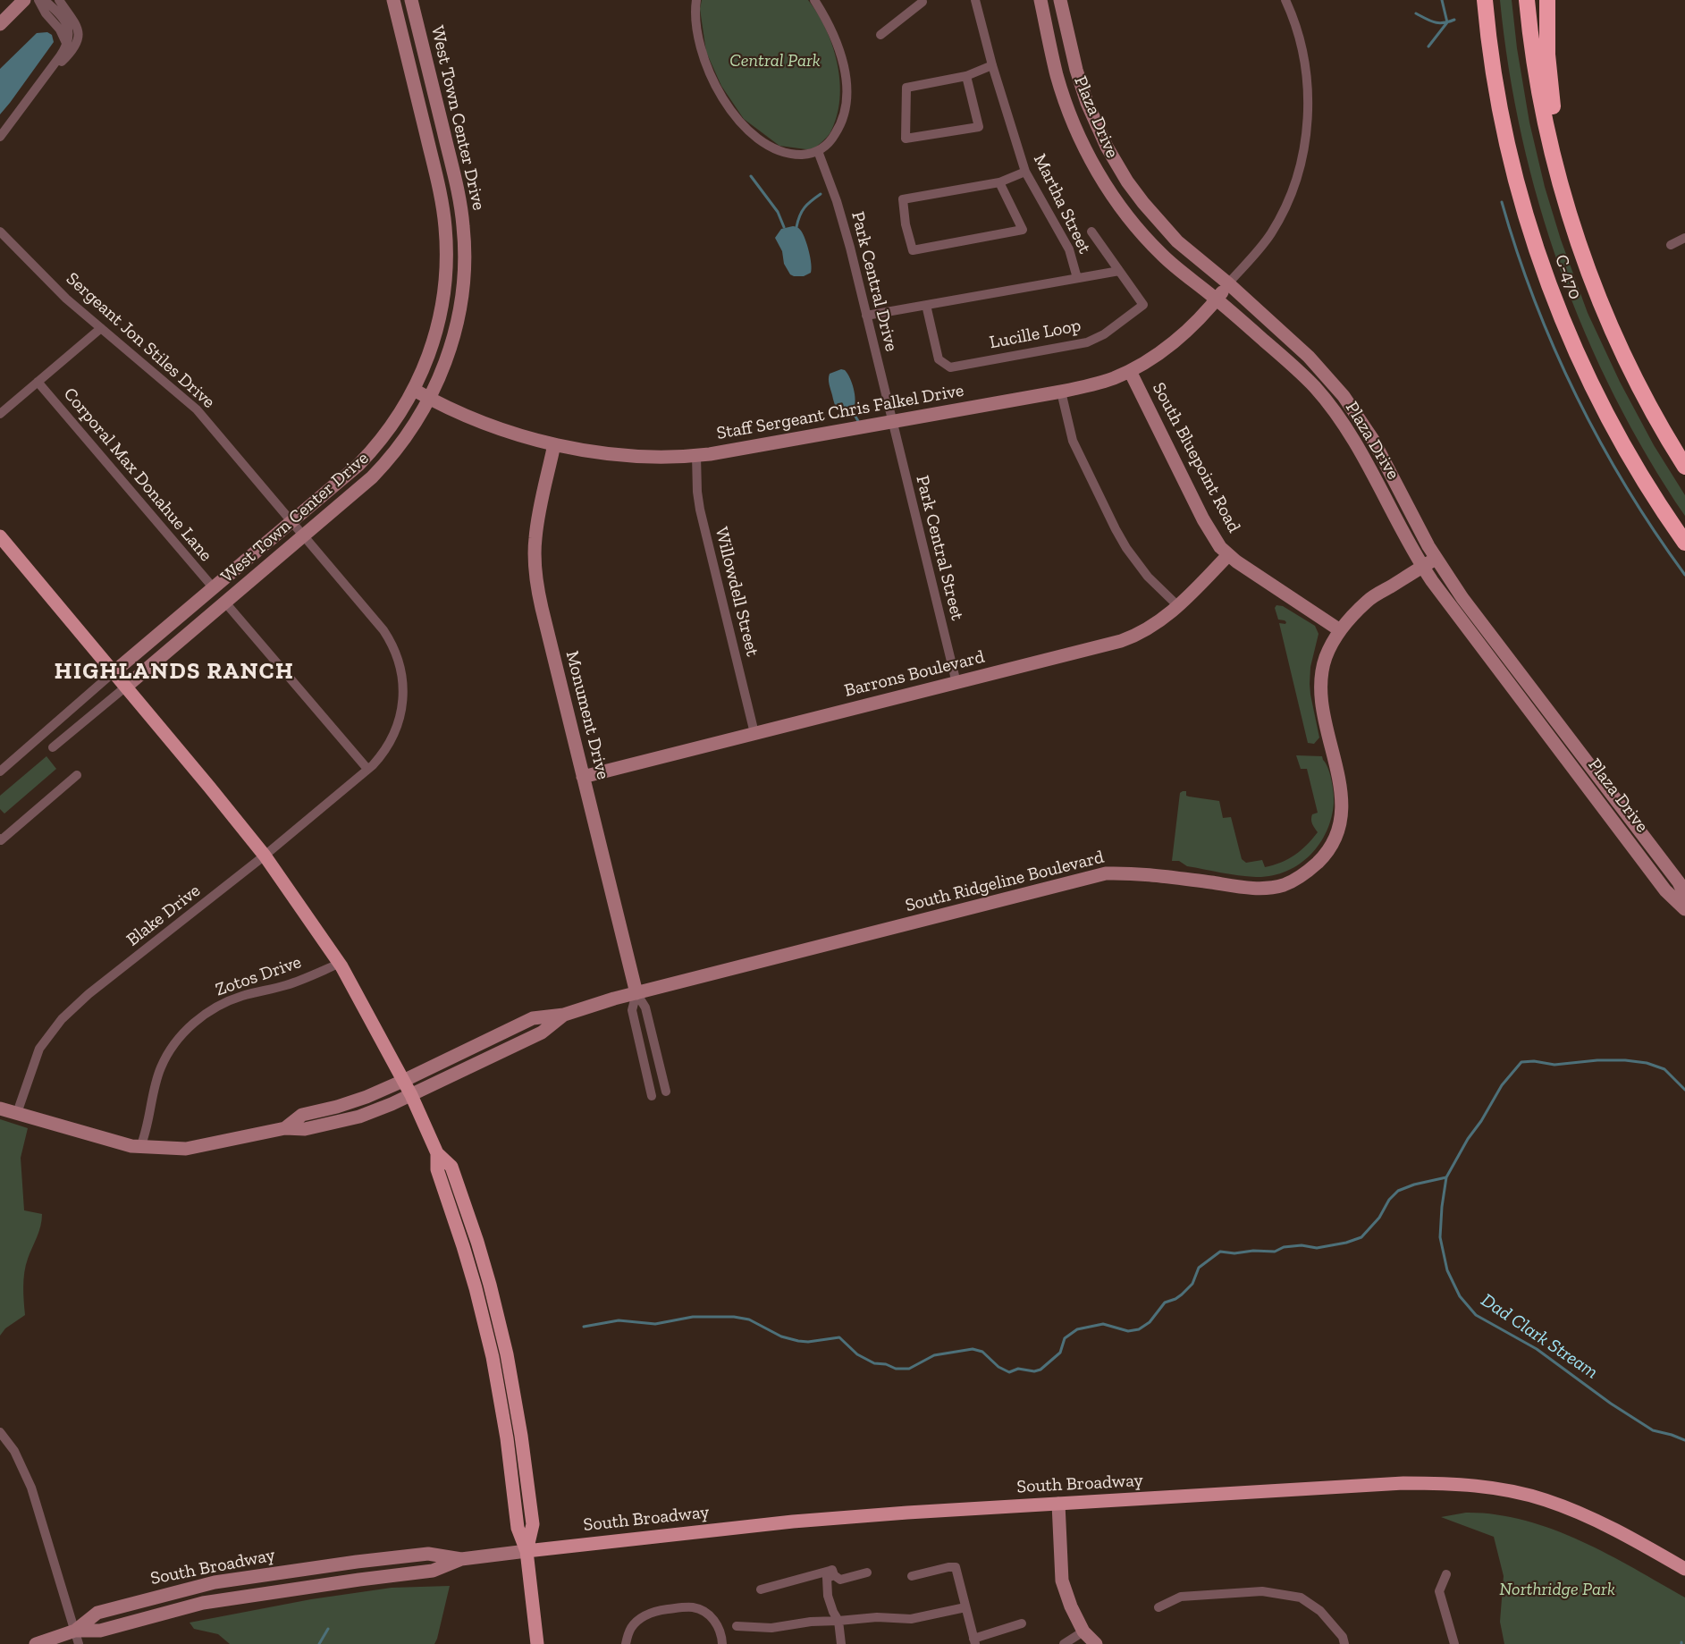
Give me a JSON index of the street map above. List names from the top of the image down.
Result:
{
  "streets": {
    "highway": ["C-470"],
    "main road": ["South Broadway"],
    "street": [
      "Plaza Drive",
      "West Town Center Drive",
      "Martha Street",
      "Park Central Drive",
      "Lucille Loop",
      "Sergeant Jon Stiles Drive",
      "Staff Sergeant Chris Falkel Drive",
      "South Bluepoint Road",
      "Corporal Max Donahue Lane",
      "Park Central Street",
      "Willowdell Street",
      "Barrons Boulevard",
      "Monument Drive",
      "South Ridgeline Boulevard",
      "Blake Drive",
      "Zotos Drive"
    ]
  },
  "crossings": [
    ["Plaza Drive", "Staff Sergeant Chris Falkel Drive"],
    ["Plaza Drive", "South Ridgeline Boulevard"],
    ["West Town Center Drive", "Sergeant Jon Stiles Drive"],
    ["West Town Center Drive", "Staff Sergeant Chris Falkel Drive"],
    ["West Town Center Drive", "Corporal Max Donahue Lane"],
    ["Martha Street", "Park Central Drive"],
    ["Martha Street", "Lucille Loop"],
    ["Park Central Drive", "Staff Sergeant Chris Falkel Drive"],
    ["Park Central Drive", "Park Central Street"],
    ["Sergeant Jon Stiles Drive", "Blake Drive"],
    ["Staff Sergeant Chris Falkel Drive", "South Bluepoint Road"],
    ["Staff Sergeant Chris Falkel Drive", "Park Central Street"],
    ["Staff Sergeant Chris Falkel Drive", "Willowdell Street"],
    ["Staff Sergeant Chris Falkel Drive", "Monument Drive"],
    ["South Bluepoint Road", "Barrons Boulevard"],
    ["South Bluepoint Road", "South Ridgeline Boulevard"],
    ["Park Central Street", "Barrons Boulevard"],
    ["Willowdell Street", "Barrons Boulevard"],
    ["Barrons Boulevard", "Monument Drive"],
    ["Monument Drive", "South Ridgeline Boulevard"]
  ],
  "districts": ["HIGHLANDS RANCH"],
  "water": ["Dad Clark Stream"],
  "parks": ["Central Park", "Northridge Park"]
}
